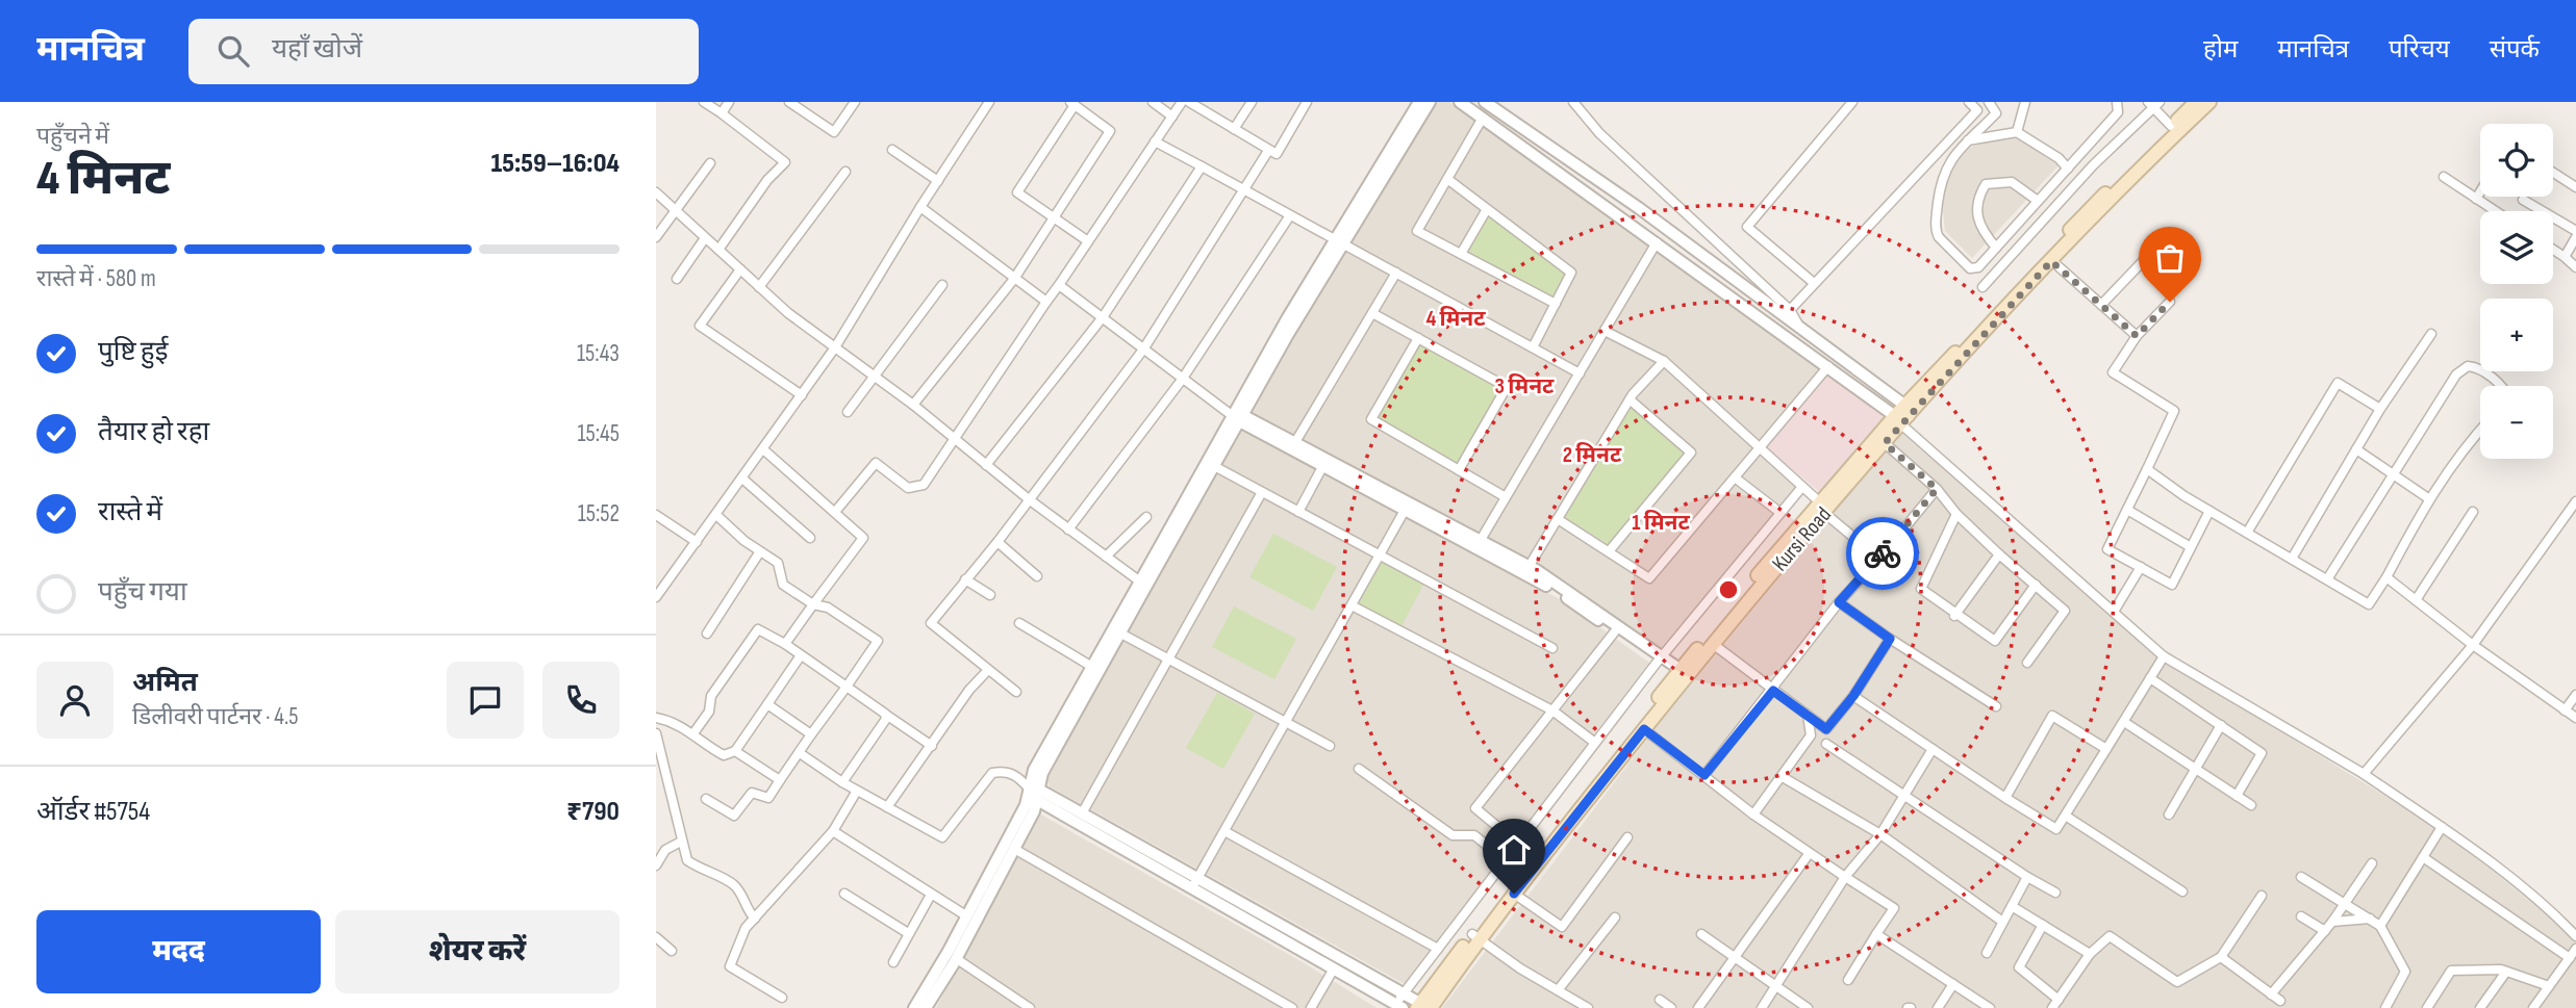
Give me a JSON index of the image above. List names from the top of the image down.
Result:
{
  "streets": {
    "main road": ["Kursi Road"]
  },
  "page": {
    "header": "मानचित्र",
    "search": "यहाँ खोजें",
    "nav": [
      "होम",
      "मानचित्र",
      "परिचय",
      "संपर्क"
    ],
    "heading": ["4 मिनट", "पहुँचने में", "15:59–16:04"],
    "panel": [
      "अमित",
      "डिलीवरी पार्टनर · 4.5",
      "ऑर्डर #5754",
      "₹790"
    ],
    "map_buttons": ["+", "−"],
    "bar": "रास्ते में · 580 m",
    "list": [
      ["पुष्टि हुई", "15:43"],
      ["तैयार हो रहा", "15:45"],
      ["रास्ते में", "15:52"],
      "पहुँच गया"
    ],
    "buttons": ["मदद", "शेयर करें"]
  },
  "rings": [
    "4 मिनट",
    "3 मिनट",
    "2 मिनट",
    "1 मिनट"
  ]
}
